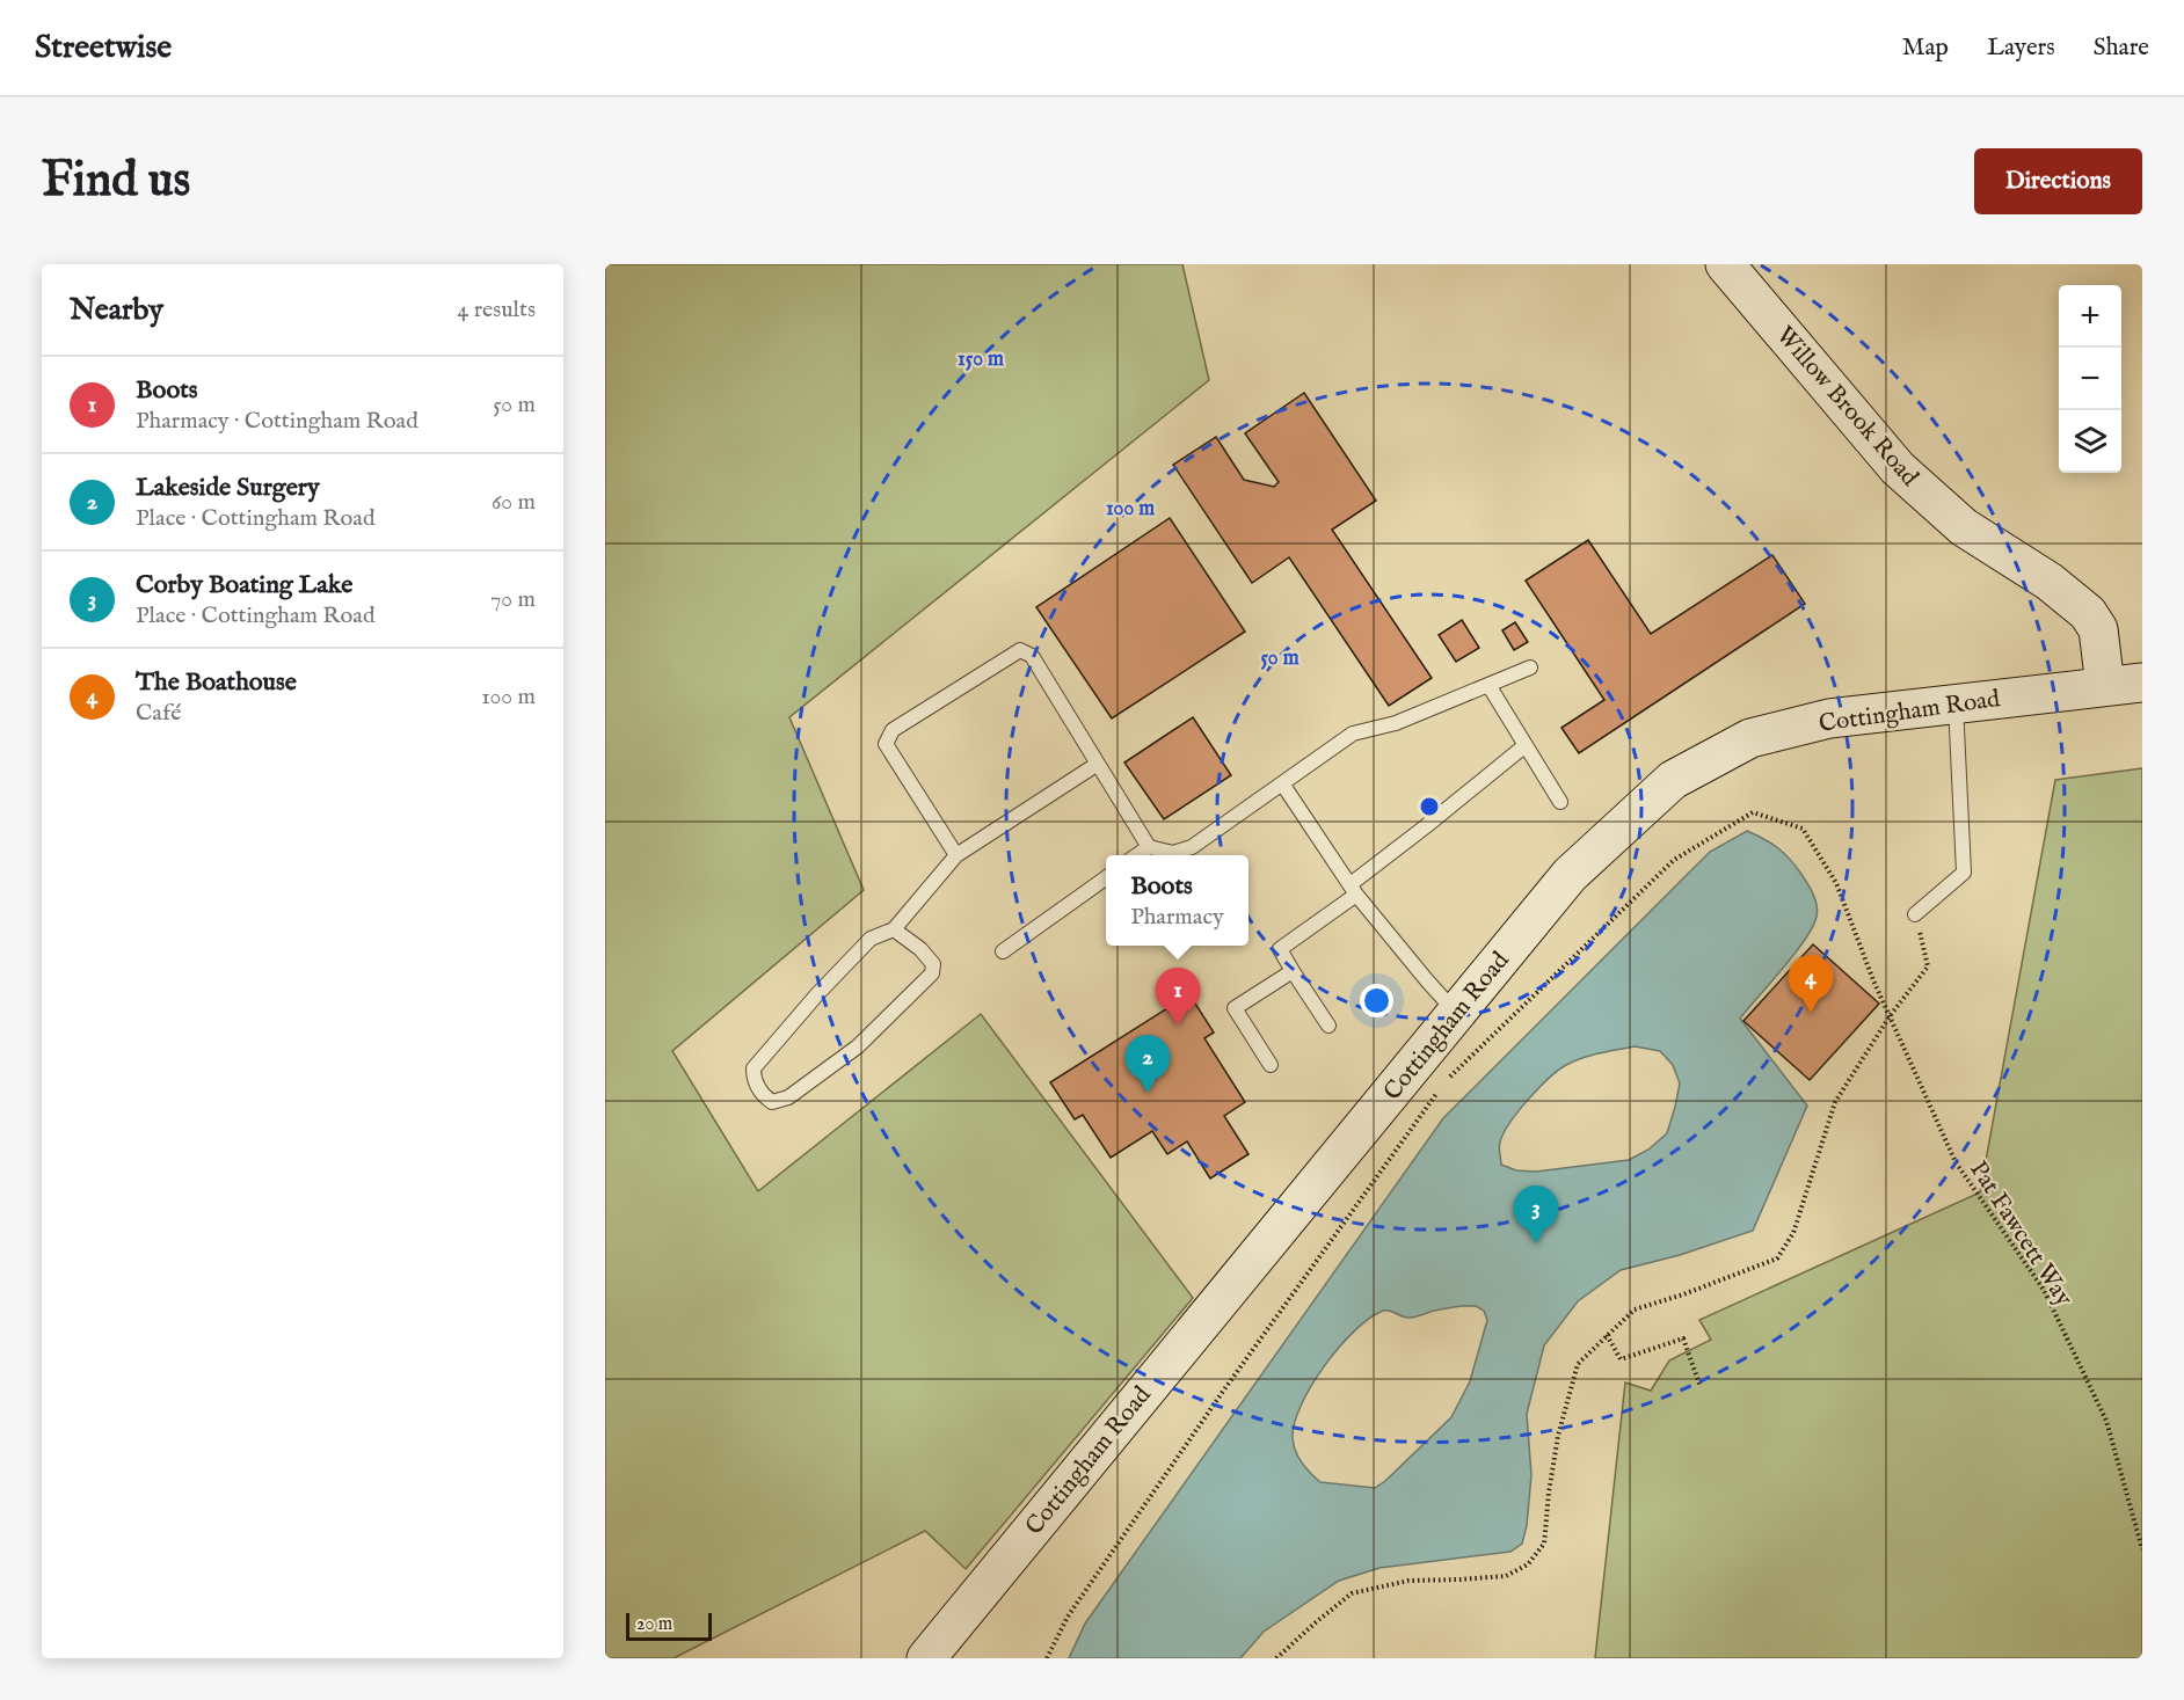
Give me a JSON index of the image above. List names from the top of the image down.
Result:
{
  "streets": {
    "street": ["Willow Brook Road", "Cottingham Road"],
    "path": ["Pat Fawcett Way"]
  },
  "crossings": [
    ["Willow Brook Road", "Cottingham Road"]
  ],
  "scale_bar": "20 m",
  "page": {
    "header": "Streetwise",
    "nav": ["Map", "Layers", "Share"],
    "buttons": "Directions",
    "title": "Find us",
    "heading": ["Nearby", "4 results"],
    "map_buttons": ["+", "−"],
    "list": [
      {
        "mark": "1",
        "name": "Boots",
        "note": "Pharmacy · Cottingham Road",
        "value": "50 m"
      },
      {
        "mark": "2",
        "name": "Lakeside Surgery",
        "note": "Place · Cottingham Road",
        "value": "60 m"
      },
      {
        "mark": "3",
        "name": "Corby Boating Lake",
        "note": "Place · Cottingham Road",
        "value": "70 m"
      },
      {
        "mark": "4",
        "name": "The Boathouse",
        "note": "Café",
        "value": "100 m"
      }
    ],
    "popup": ["Boots", "Pharmacy"],
    "pins": [
      "4",
      "1",
      "2",
      "3"
    ],
    "scale": "20 m"
  },
  "rings": ["150 m", "100 m", "50 m"]
}
